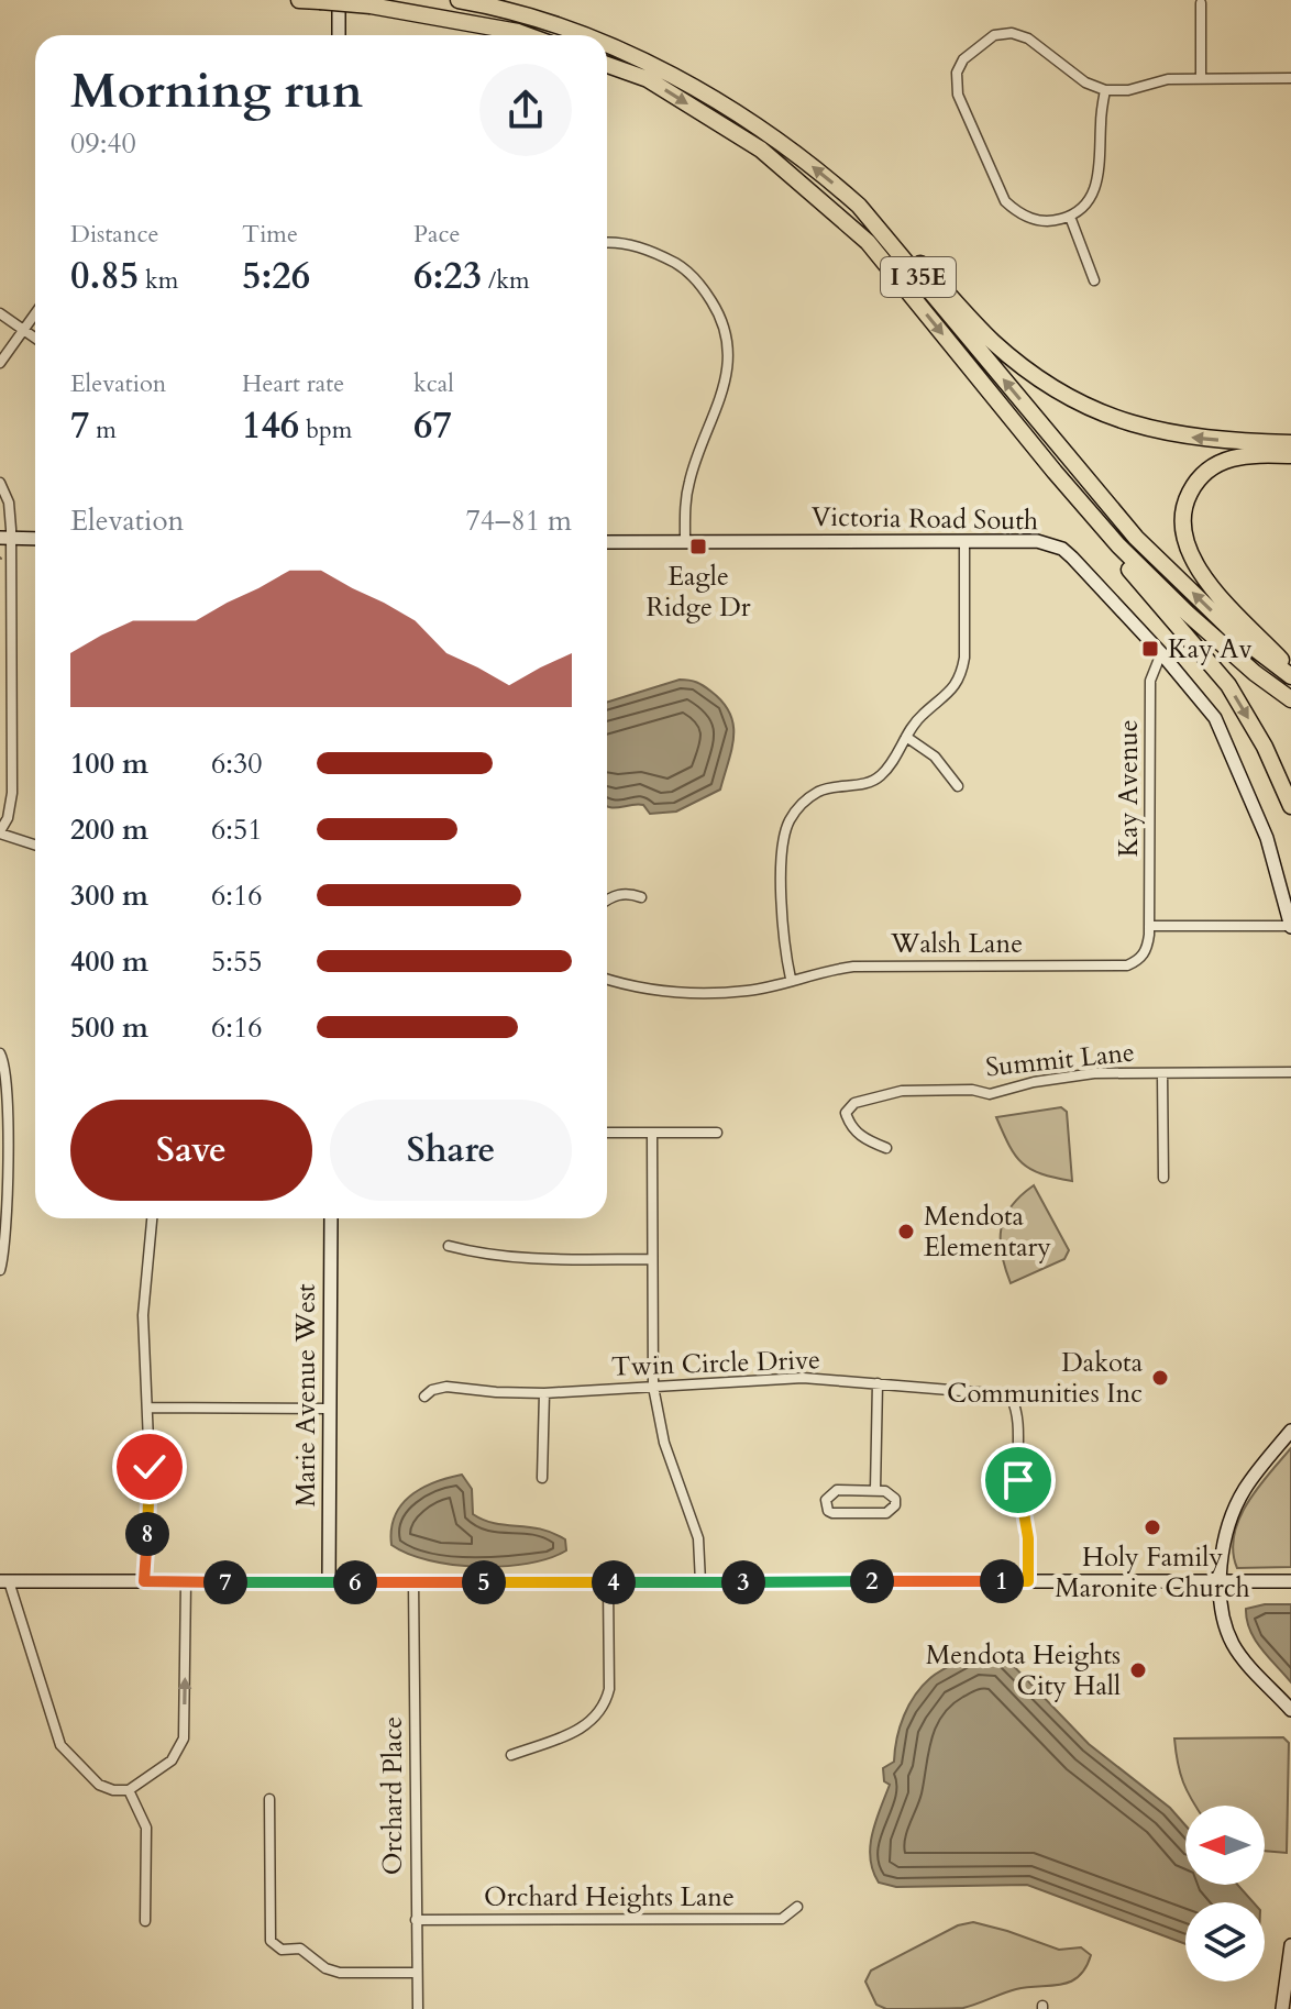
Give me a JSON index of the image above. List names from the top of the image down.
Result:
{
  "streets": {
    "highway": ["I 35E"],
    "street": [
      "Victoria Road South",
      "Kay Avenue",
      "Walsh Lane",
      "Summit Lane",
      "Twin Circle Drive",
      "Marie Avenue West",
      "Orchard Place",
      "Orchard Heights Lane"
    ]
  },
  "crossings": [
    ["Victoria Road South", "Kay Avenue"],
    ["Kay Avenue", "Walsh Lane"],
    ["Orchard Place", "Orchard Heights Lane"]
  ],
  "places": {
    "transit": ["Eagle Ridge Dr", "Kay Av"],
    "other": [
      "Mendota Elementary",
      "Dakota Communities Inc",
      "Holy Family Maronite Church",
      "Mendota Heights City Hall"
    ]
  },
  "north": "left",
  "page": {
    "heading": ["Morning run", "09:40"],
    "stats": [
      ["Distance", "0.85 km"],
      ["Time", "5:26"],
      ["Pace", "6:23 /km"],
      ["Elevation", "7 m"],
      ["Heart rate", "146 bpm"],
      ["kcal", "67"]
    ],
    "chart": ["Elevation", "74–81 m"],
    "list": [
      {
        "name": "100 m",
        "note": "6:30"
      },
      {
        "name": "200 m",
        "note": "6:51"
      },
      {
        "name": "300 m",
        "note": "6:16"
      },
      {
        "name": "400 m",
        "note": "5:55"
      },
      {
        "name": "500 m",
        "note": "6:16"
      }
    ],
    "buttons": ["Save", "Share"],
    "pins": [
      "8",
      "1",
      "2",
      "3",
      "4",
      "5",
      "6",
      "7"
    ]
  }
}
